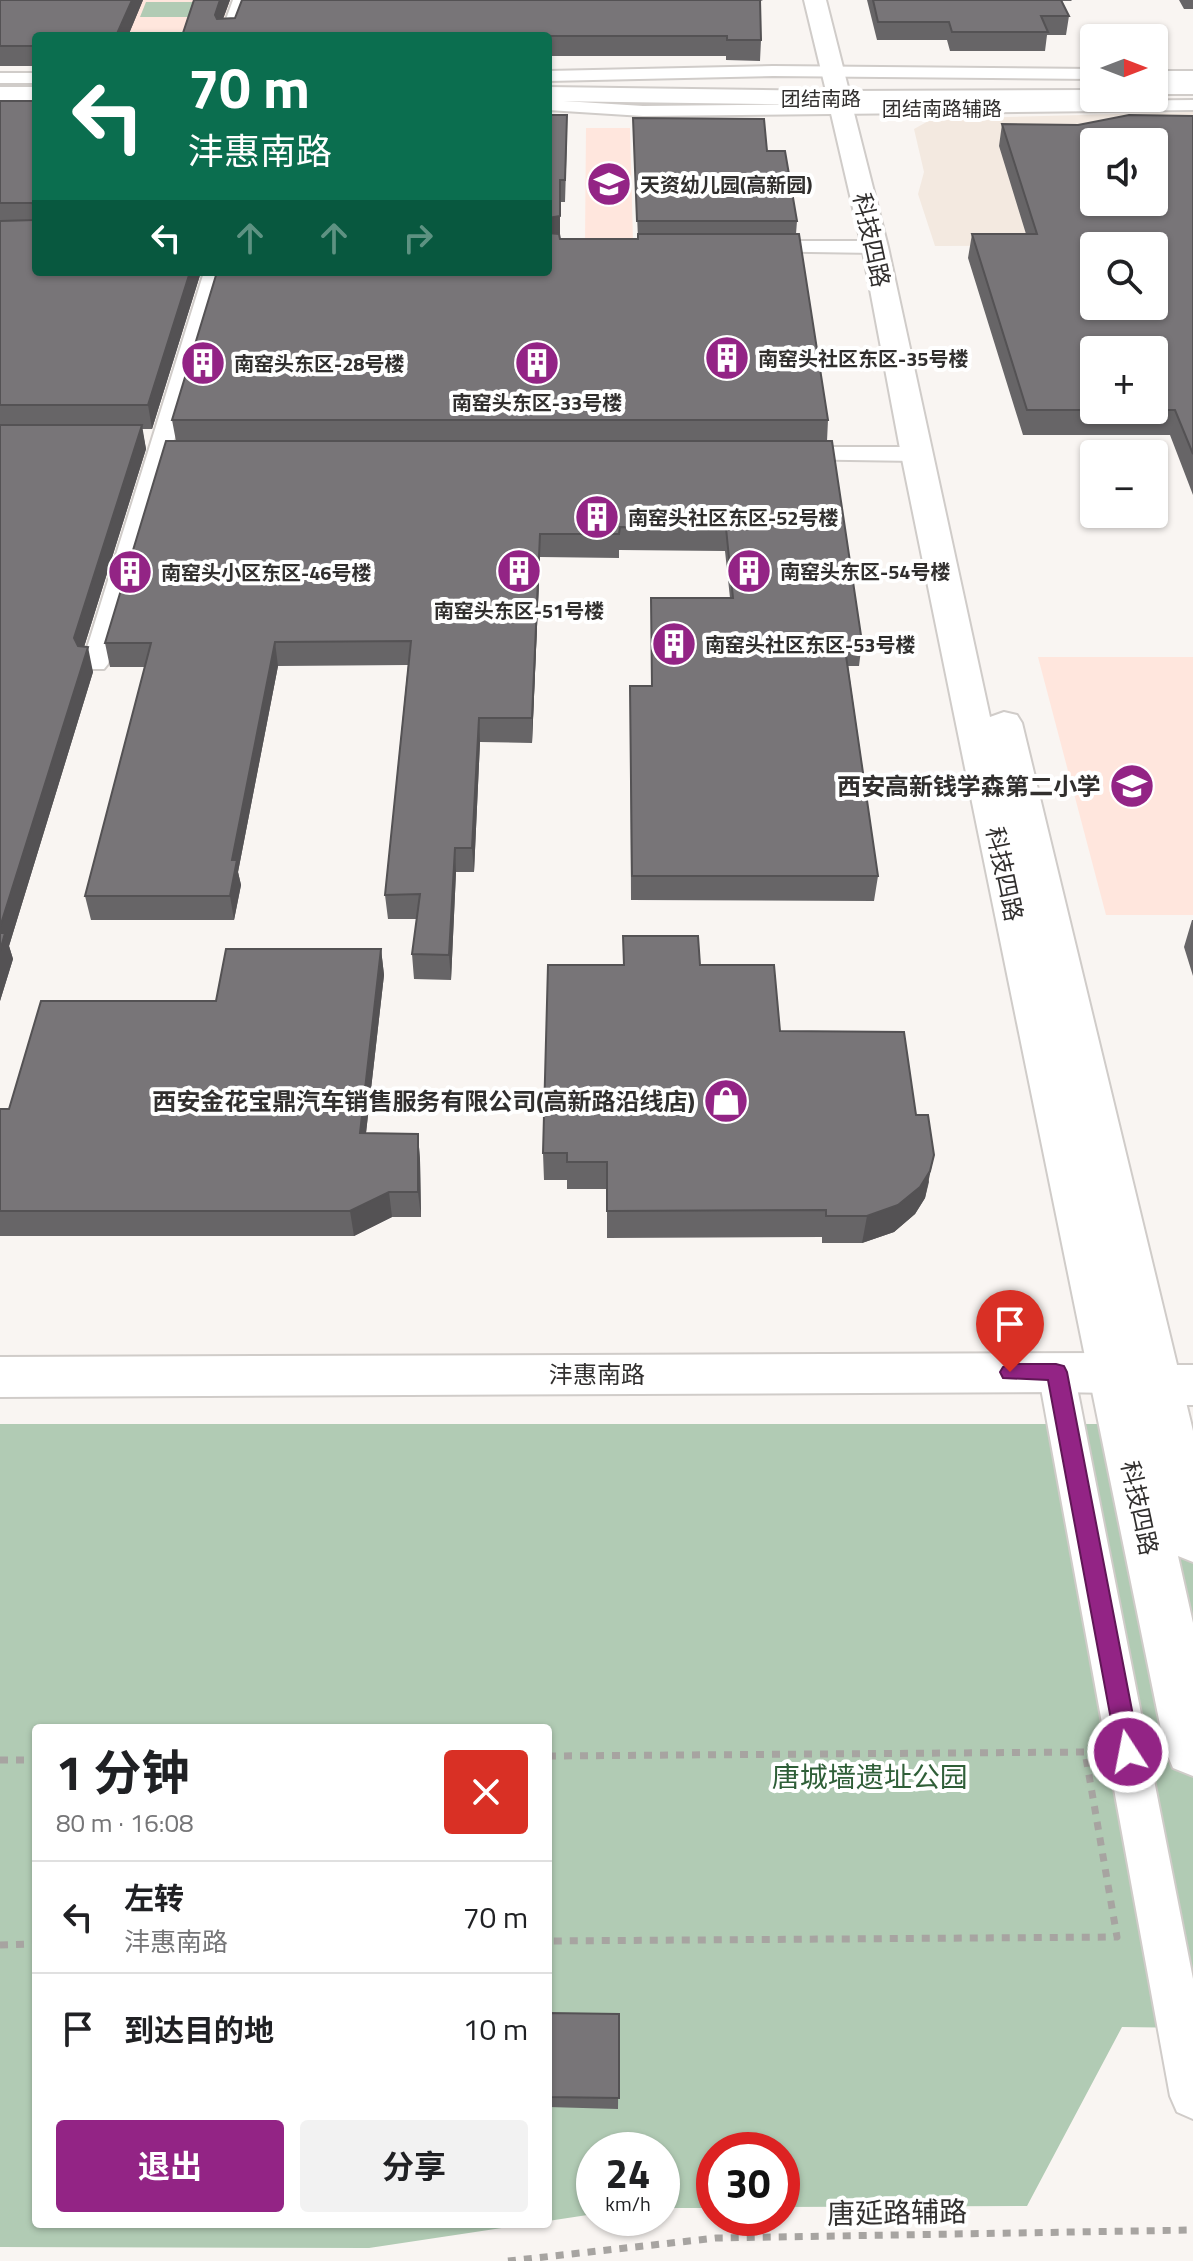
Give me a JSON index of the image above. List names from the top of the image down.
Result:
{
  "streets": {
    "street": [
      "团结南路",
      "团结南路辅路",
      "科技四路",
      "沣惠南路"
    ],
    "path": ["唐延路辅路"]
  },
  "crossings": [
    ["团结南路", "团结南路辅路"],
    ["团结南路", "科技四路"],
    ["团结南路辅路", "科技四路"],
    ["科技四路", "沣惠南路"]
  ],
  "parks": ["唐城墙遗址公园"],
  "places": {
    "school or university": ["天资幼儿园(高新园)", "西安高新钱学森第二小学"],
    "building": [
      "南窑头社区东区-35号楼",
      "南窑头东区-28号楼",
      "南窑头东区-33号楼",
      "南窑头社区东区-52号楼",
      "南窑头东区-51号楼",
      "南窑头东区-54号楼",
      "南窑头小区东区-46号楼",
      "南窑头社区东区-53号楼"
    ],
    "shop": ["西安金花宝鼎汽车销售服务有限公司(高新路沿线店)"]
  },
  "north": "right",
  "page": {
    "map_buttons": ["+", "−"],
    "turn": ["70 m", "沣惠南路"],
    "heading": ["1 分钟", "80 m · 16:08"],
    "list": [
      {
        "name": "左转",
        "note": "沣惠南路",
        "value": "70 m"
      },
      {
        "name": "到达目的地",
        "value": "10 m"
      }
    ],
    "buttons": ["退出", "分享"],
    "speed": "24 km/h",
    "limit": "30"
  }
}
